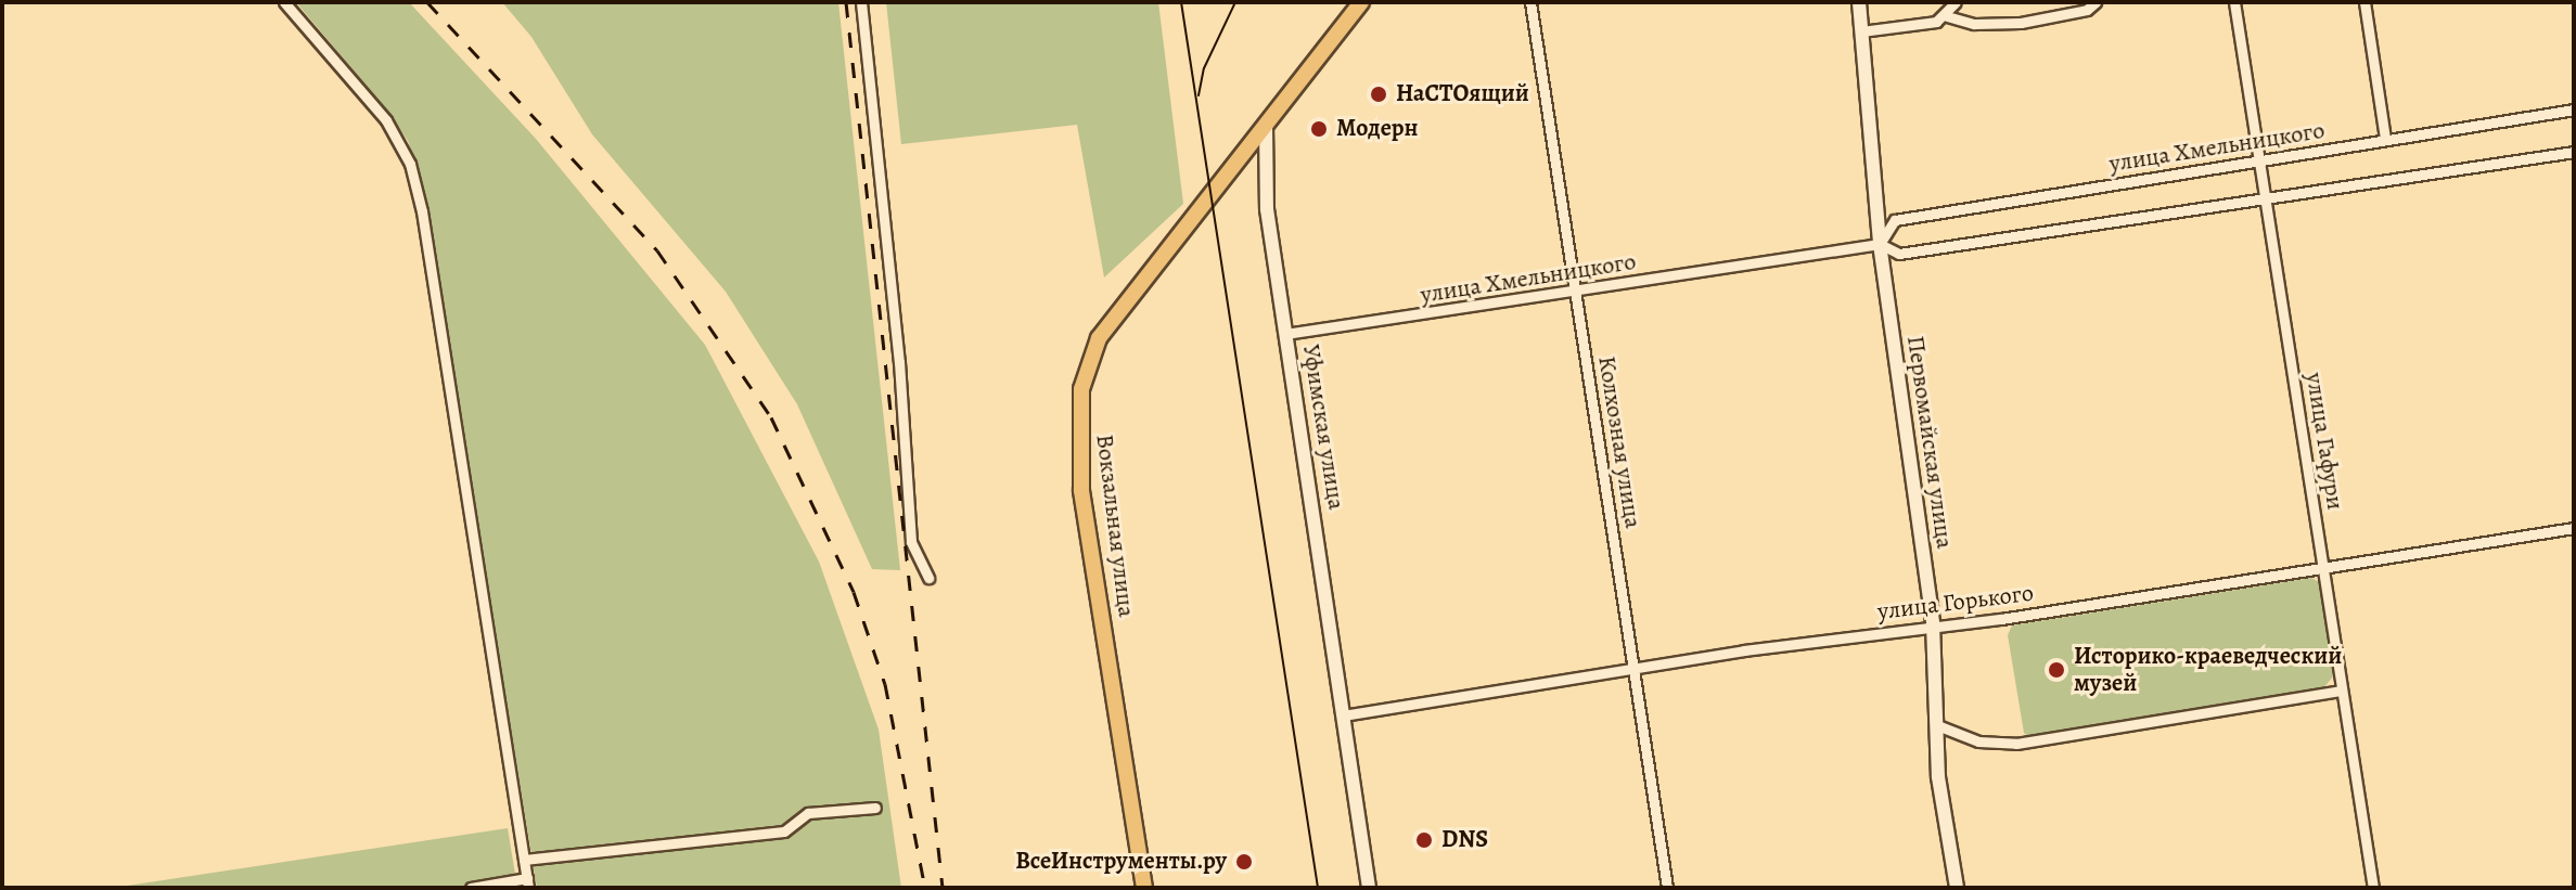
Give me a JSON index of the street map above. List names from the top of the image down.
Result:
{
  "streets": {
    "main road": ["Вокзальная улица"],
    "street": [
      "улица Хмельницкого",
      "Уфимская улица",
      "улица Гафури",
      "Колхозная улица",
      "Первомайская улица",
      "улица Горького"
    ]
  },
  "crossings": [
    ["улица Хмельницкого", "Уфимская улица"],
    ["улица Хмельницкого", "улица Гафури"],
    ["улица Хмельницкого", "Колхозная улица"],
    ["улица Хмельницкого", "Первомайская улица"],
    ["Уфимская улица", "Вокзальная улица"],
    ["Уфимская улица", "улица Горького"],
    ["улица Гафури", "улица Горького"],
    ["Колхозная улица", "улица Горького"],
    ["Первомайская улица", "улица Горького"]
  ],
  "places": [
    "НаСТОящий",
    "Модерн",
    "Историко-краеведческий музей",
    "DNS",
    "ВсеИнструменты.ру"
  ]
}
